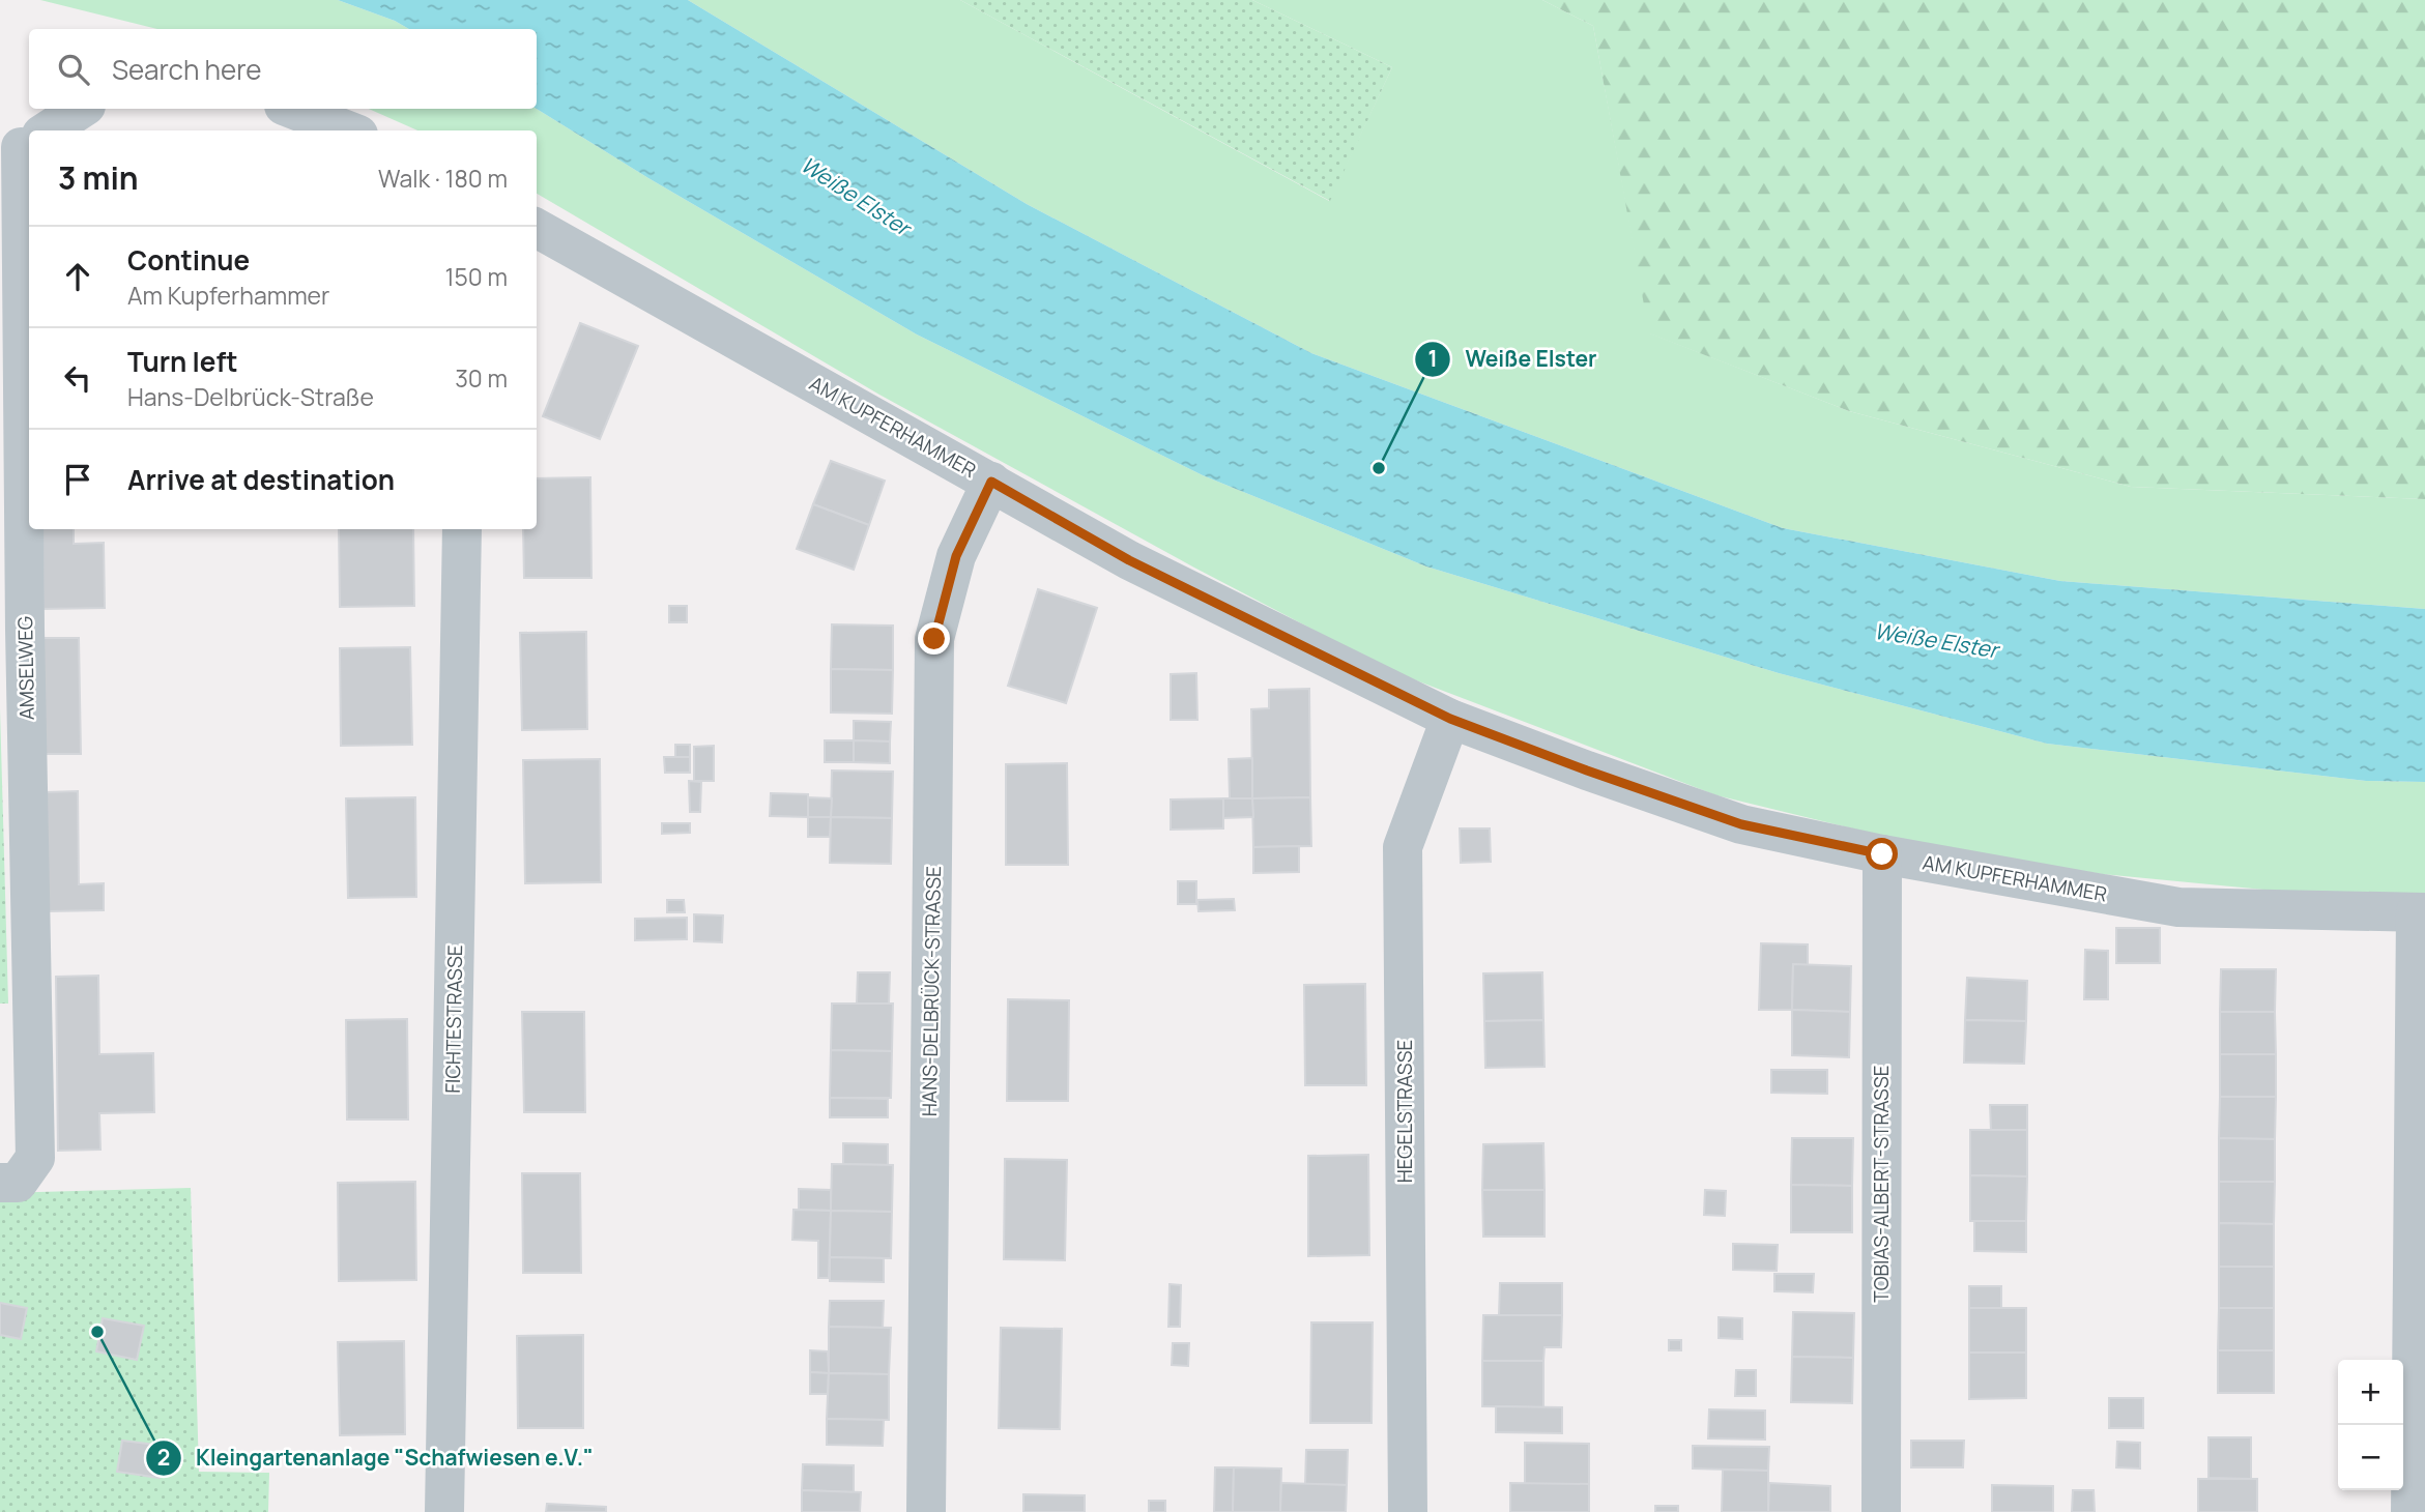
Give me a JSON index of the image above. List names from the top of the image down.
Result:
{
  "streets": {
    "street": [
      "AM KUPFERHAMMER",
      "AMSELWEG",
      "HANS-DELBRÜCK-STRASSE",
      "FICHTESTRASSE",
      "HEGELSTRASSE",
      "TOBIAS-ALBERT-STRASSE"
    ]
  },
  "crossings": [
    ["AM KUPFERHAMMER", "HANS-DELBRÜCK-STRASSE"],
    ["AM KUPFERHAMMER", "HEGELSTRASSE"],
    ["AM KUPFERHAMMER", "TOBIAS-ALBERT-STRASSE"]
  ],
  "water": ["Weiße Elster"],
  "places": ["Weiße Elster", "Kleingartenanlage \"Schafwiesen e.V.\""],
  "page": {
    "search": "Search here",
    "heading": ["3 min", "Walk · 180 m"],
    "list": [
      ["Continue", "Am Kupferhammer", "150 m"],
      ["Turn left", "Hans-Delbrück-Straße", "30 m"],
      "Arrive at destination"
    ],
    "map_buttons": ["+", "−"]
  }
}
